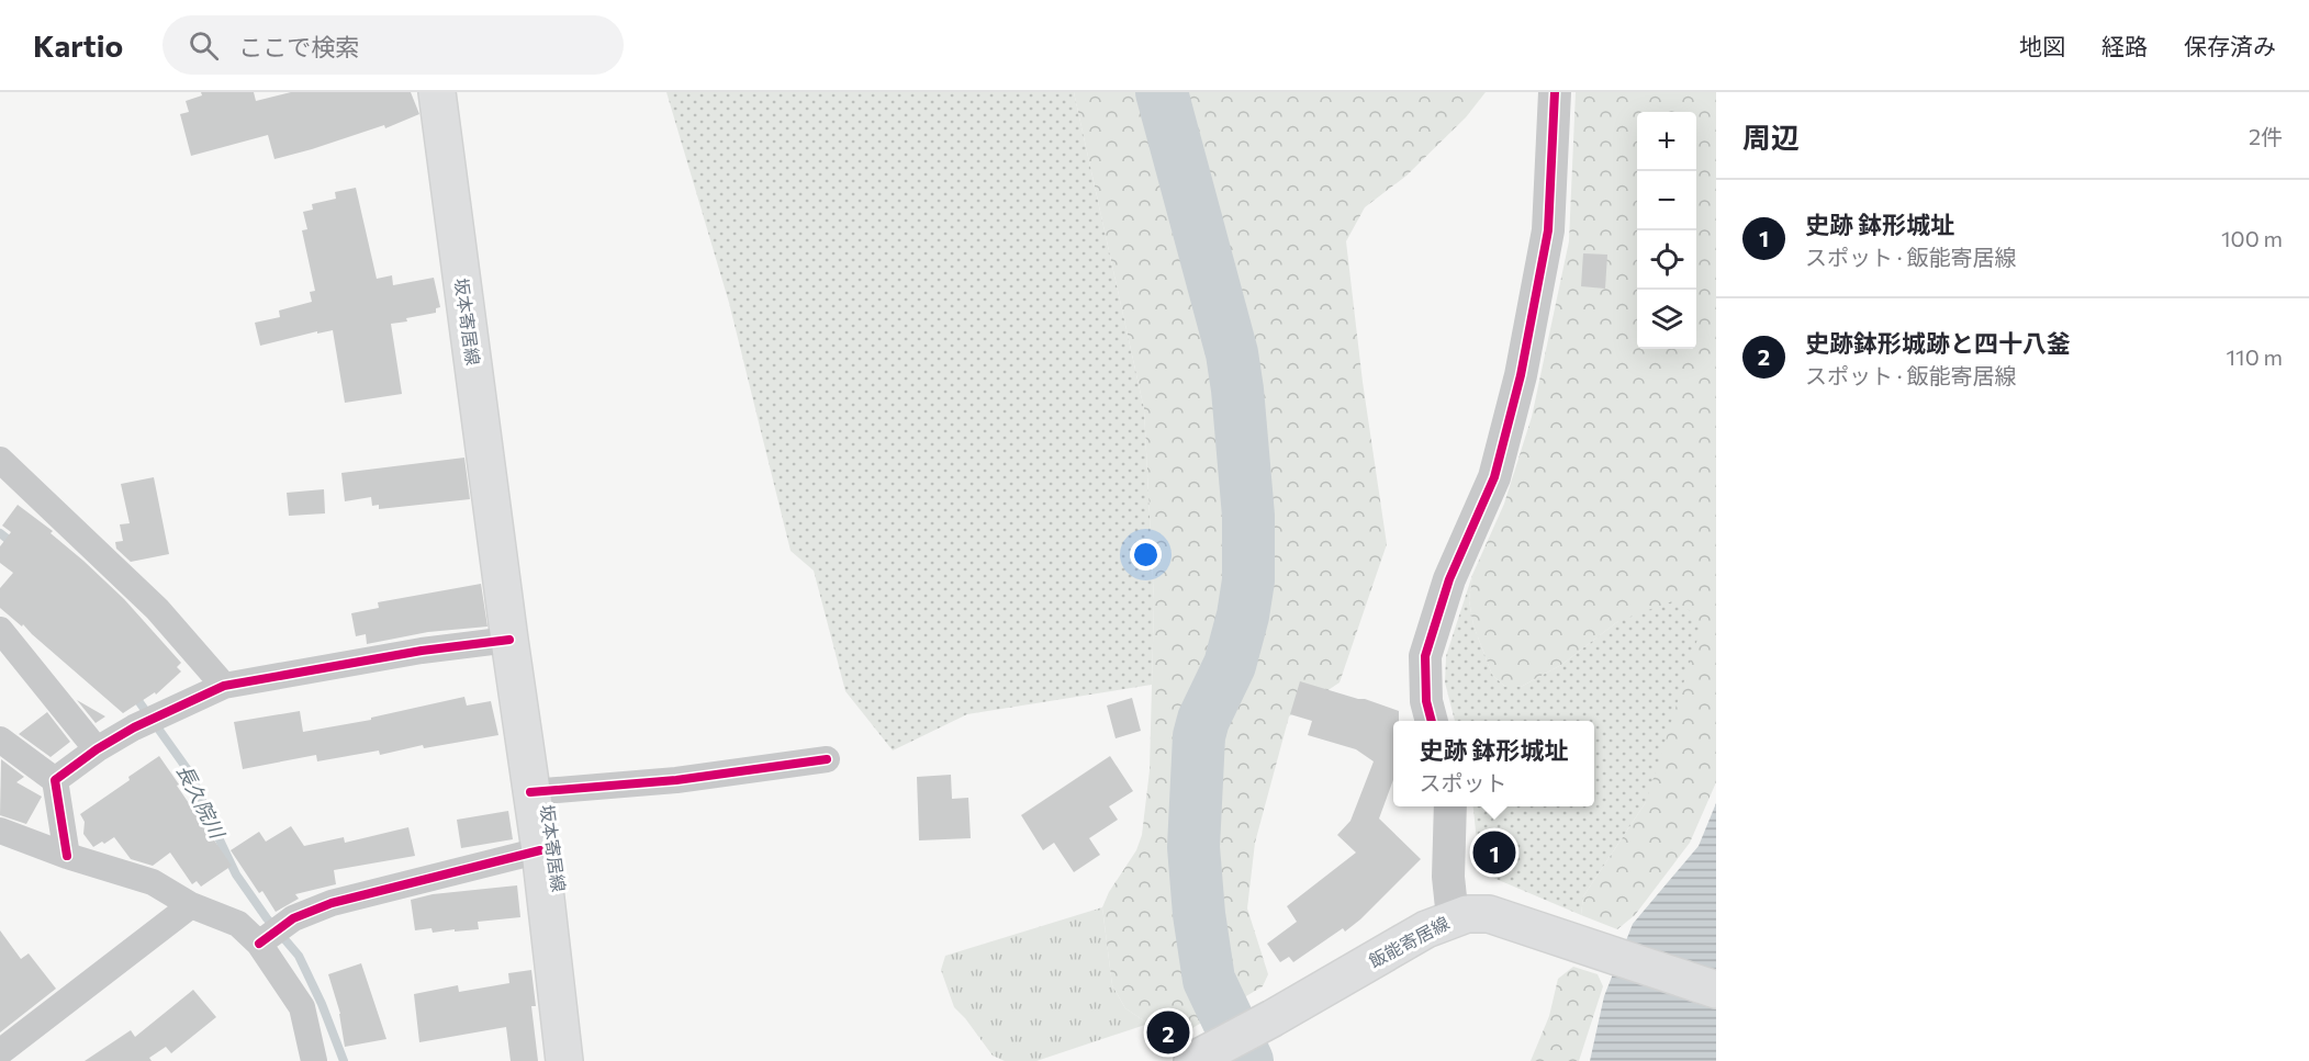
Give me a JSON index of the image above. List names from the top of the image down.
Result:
{
  "streets": {
    "main road": ["坂本寄居線", "飯能寄居線"]
  },
  "water": ["長久院川"],
  "page": {
    "header": "Kartio",
    "search": "ここで検索",
    "nav": ["地図", "経路", "保存済み"],
    "heading": ["周辺", "2件"],
    "map_buttons": ["+", "−"],
    "list": [
      {
        "mark": "1",
        "name": "史跡 鉢形城址",
        "note": "スポット · 飯能寄居線",
        "value": "100 m"
      },
      {
        "mark": "2",
        "name": "史跡鉢形城跡と四十八釜",
        "note": "スポット · 飯能寄居線",
        "value": "110 m"
      }
    ],
    "popup": ["史跡 鉢形城址", "スポット"],
    "pins": ["1", "2"]
  }
}
